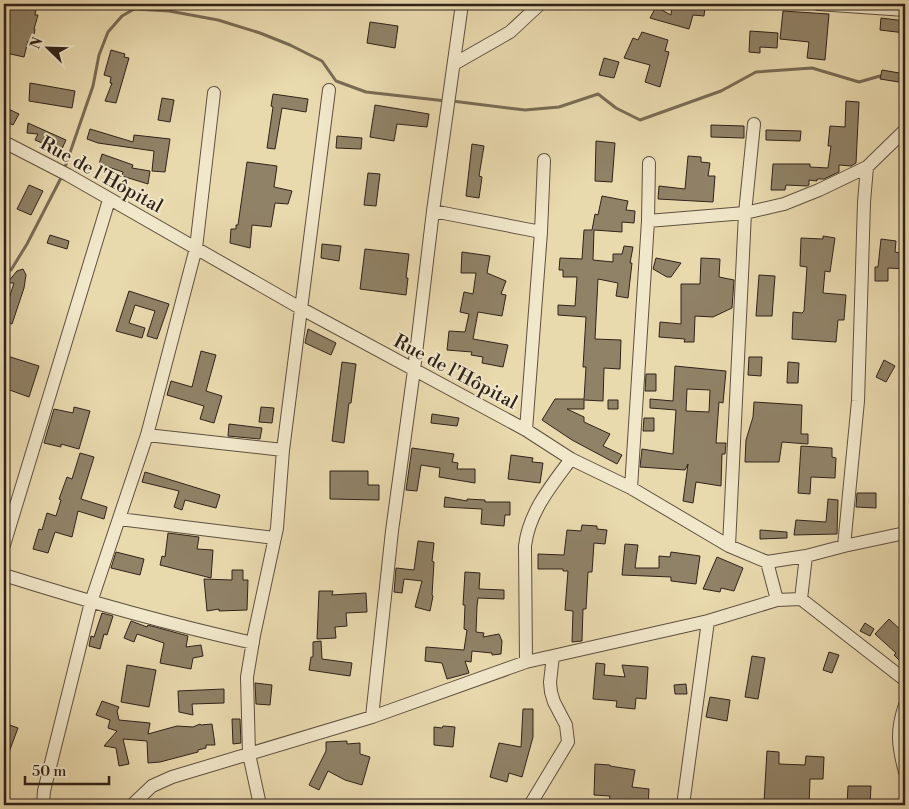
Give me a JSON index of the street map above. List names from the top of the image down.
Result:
{
  "streets": {
    "street": ["Rue de l'Hôpital"]
  },
  "scale_bar": "50 m",
  "north": "top left"
}
